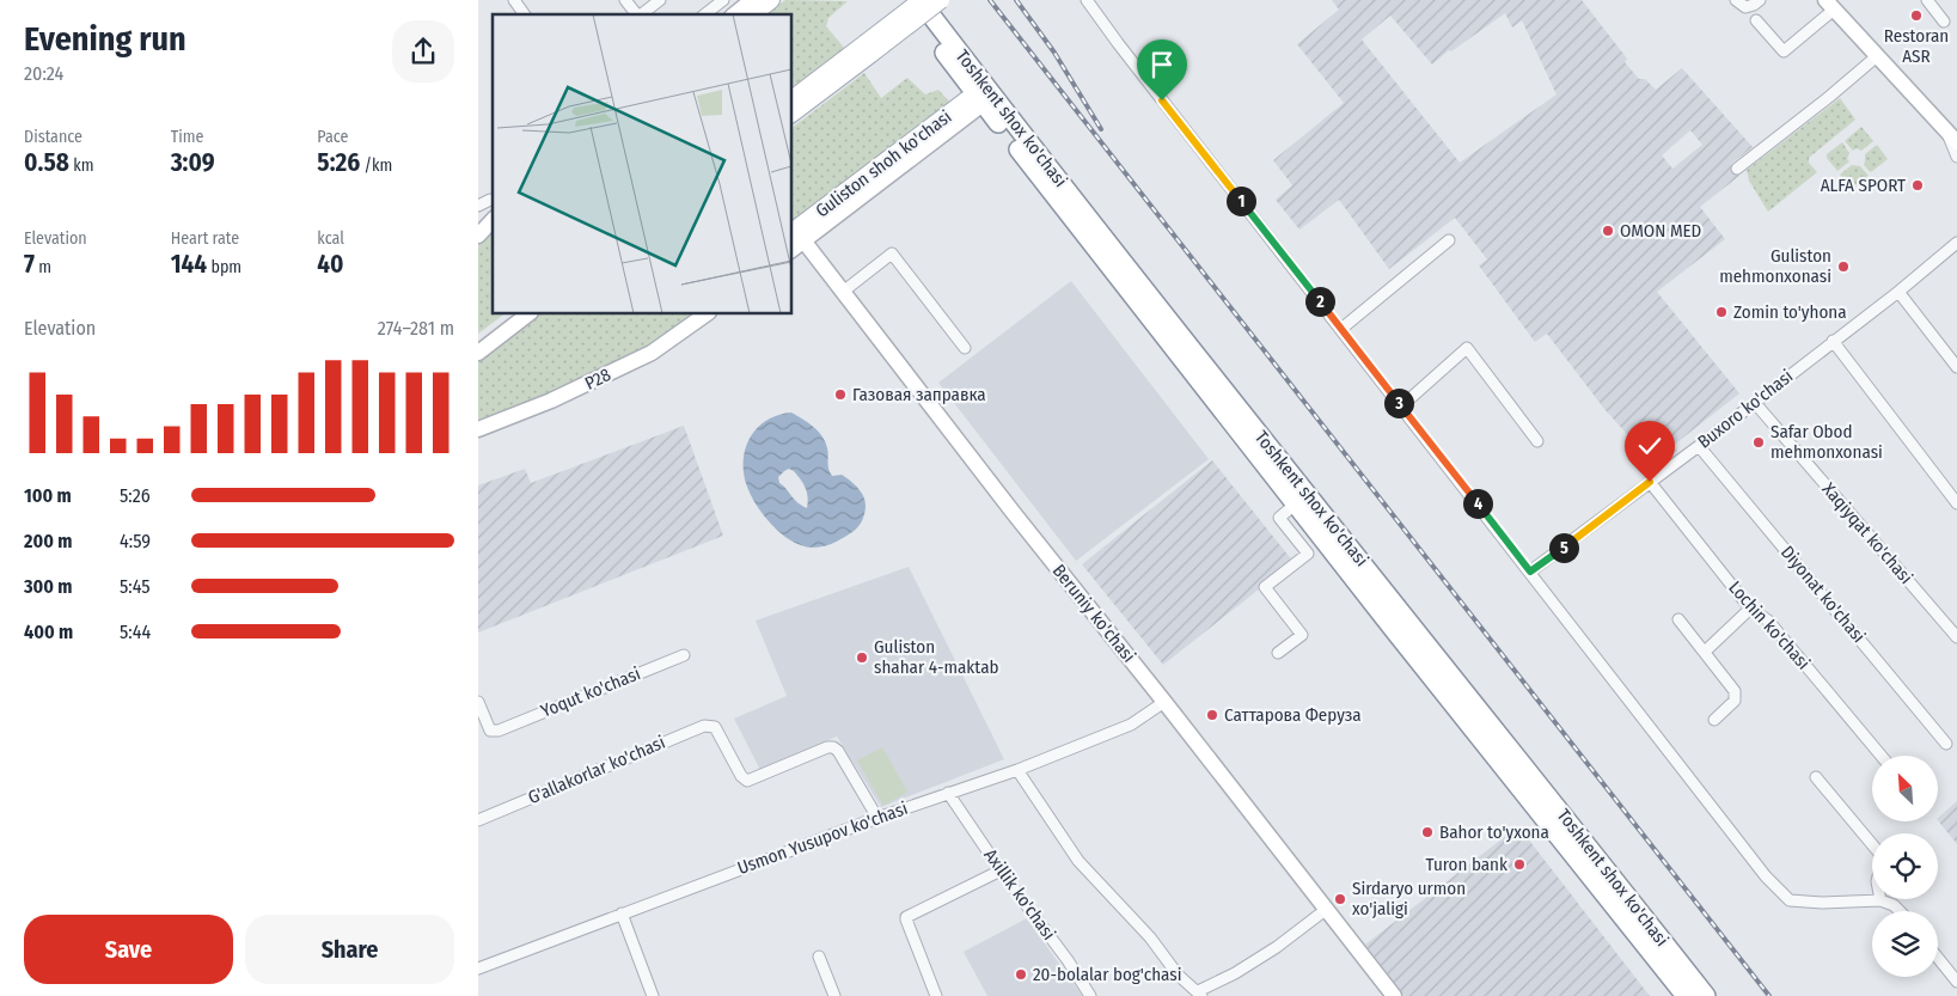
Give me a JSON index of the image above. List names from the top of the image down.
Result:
{
  "streets": {
    "highway": ["Toshkent shox ko'chasi"],
    "main road": ["Guliston shoh ko'chasi"],
    "street": [
      "Р28",
      "Buxoro ko'chasi",
      "Xaqiyqat ko'chasi",
      "Diyonat ko'chasi",
      "Beruniy ko'chasi",
      "Lochin ko'chasi",
      "Yoqut ko'chasi",
      "G'allakorlar ko'chasi",
      "Usmon Yusupov ko'chasi",
      "Axillik ko'chasi"
    ]
  },
  "crossings": [
    ["Toshkent shox ko'chasi", "Guliston shoh ko'chasi"],
    ["Guliston shoh ko'chasi", "Beruniy ko'chasi"],
    ["Buxoro ko'chasi", "Xaqiyqat ko'chasi"],
    ["Buxoro ko'chasi", "Diyonat ko'chasi"],
    ["Buxoro ko'chasi", "Lochin ko'chasi"],
    ["Beruniy ko'chasi", "Usmon Yusupov ko'chasi"],
    ["G'allakorlar ko'chasi", "Usmon Yusupov ko'chasi"],
    ["Usmon Yusupov ko'chasi", "Axillik ko'chasi"]
  ],
  "places": [
    "Restoran ASR",
    "ALFA SPORT",
    "OMON MED",
    "Guliston mehmonxonasi",
    "Zomin to'yhona",
    "Газовая заправка",
    "Safar Obod mehmonxonasi",
    "Guliston shahar 4-maktab",
    "Саттарова Феруза",
    "Bahor to'yxona",
    "Turon bank",
    "Sirdaryo urmon xo'jaligi",
    "20-bolalar bog'chasi"
  ],
  "north": "top left",
  "page": {
    "heading": ["Evening run", "20:24"],
    "stats": [
      ["Distance", "0.58 km"],
      ["Time", "3:09"],
      ["Pace", "5:26 /km"],
      ["Elevation", "7 m"],
      ["Heart rate", "144 bpm"],
      ["kcal", "40"]
    ],
    "pins": [
      "1",
      "2",
      "3",
      "4",
      "5"
    ],
    "chart": ["Elevation", "274–281 m"],
    "list": [
      {
        "name": "100 m",
        "note": "5:26"
      },
      {
        "name": "200 m",
        "note": "4:59"
      },
      {
        "name": "300 m",
        "note": "5:45"
      },
      {
        "name": "400 m",
        "note": "5:44"
      }
    ],
    "buttons": ["Save", "Share"]
  }
}
